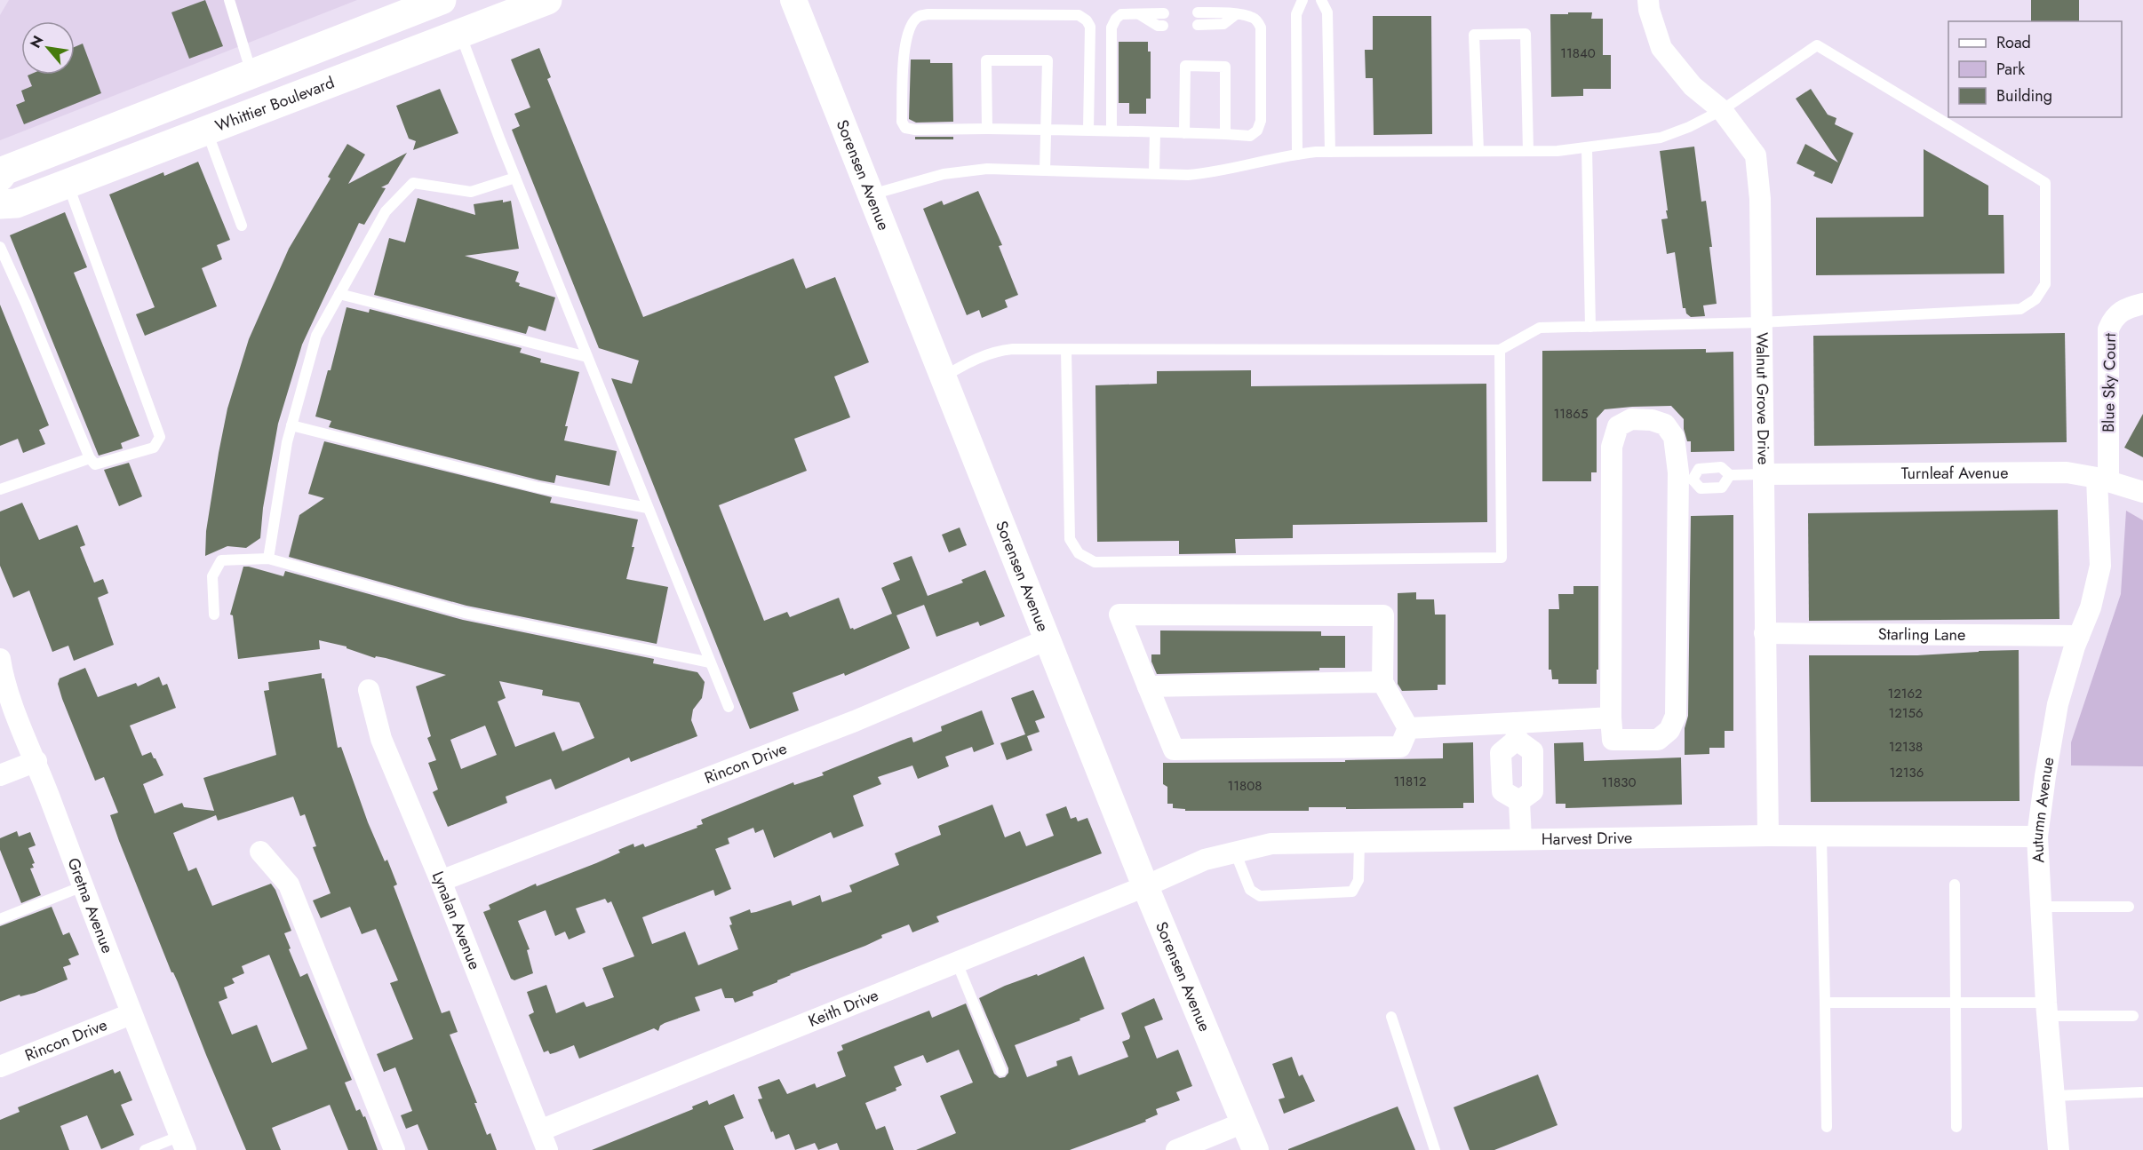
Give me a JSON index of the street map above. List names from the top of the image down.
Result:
{
  "streets": {
    "main road": ["Whittier Boulevard"],
    "street": [
      "Sorensen Avenue",
      "Blue Sky Court",
      "Walnut Grove Drive",
      "Turnleaf Avenue",
      "Starling Lane",
      "Rincon Drive",
      "Autumn Avenue",
      "Harvest Drive",
      "Gretna Avenue",
      "Lynalan Avenue",
      "Keith Drive"
    ]
  },
  "crossings": [
    ["Sorensen Avenue", "Rincon Drive"],
    ["Sorensen Avenue", "Harvest Drive"],
    ["Sorensen Avenue", "Keith Drive"],
    ["Blue Sky Court", "Turnleaf Avenue"],
    ["Blue Sky Court", "Autumn Avenue"],
    ["Walnut Grove Drive", "Turnleaf Avenue"],
    ["Walnut Grove Drive", "Starling Lane"],
    ["Walnut Grove Drive", "Harvest Drive"],
    ["Turnleaf Avenue", "Autumn Avenue"],
    ["Starling Lane", "Autumn Avenue"],
    ["Rincon Drive", "Gretna Avenue"],
    ["Rincon Drive", "Lynalan Avenue"],
    ["Autumn Avenue", "Harvest Drive"],
    ["Harvest Drive", "Keith Drive"],
    ["Lynalan Avenue", "Keith Drive"]
  ],
  "house_numbers": [
    "11840",
    "11865",
    "12162",
    "12156",
    "12138",
    "12136",
    "11812",
    "11830",
    "11808"
  ],
  "legend": ["Road", "Park", "Building"],
  "north": "top left"
}
